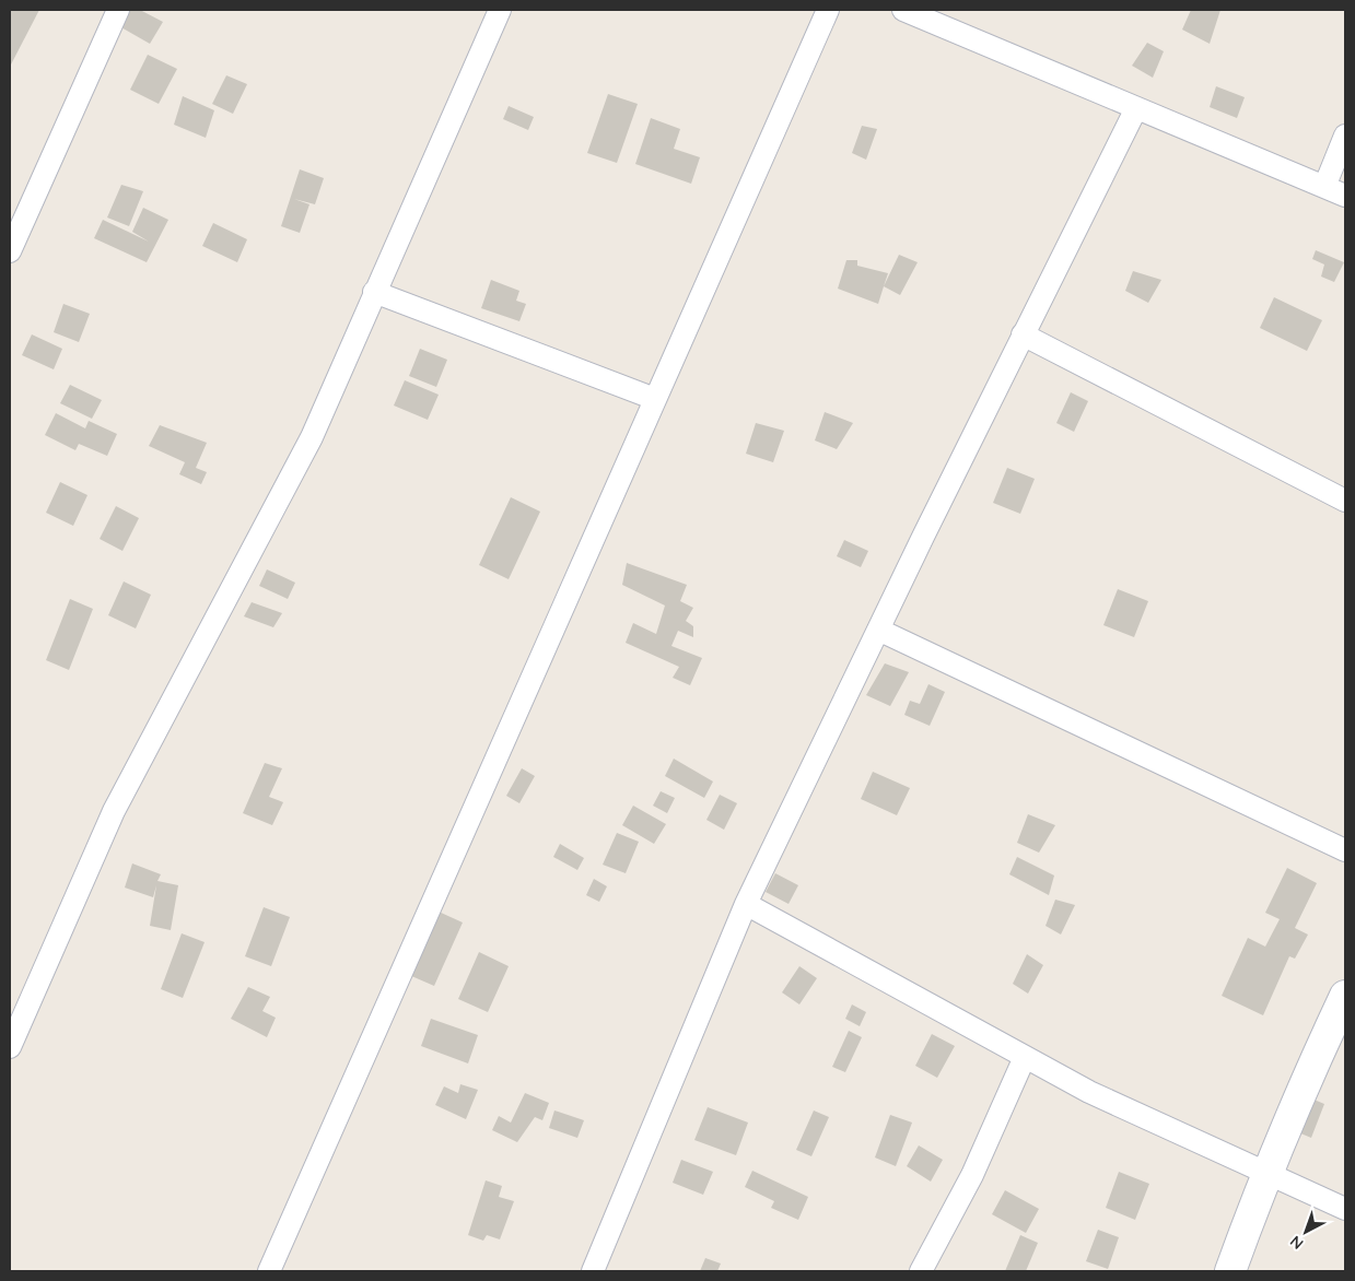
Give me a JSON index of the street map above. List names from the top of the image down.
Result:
{
  "north": "bottom left"
}
